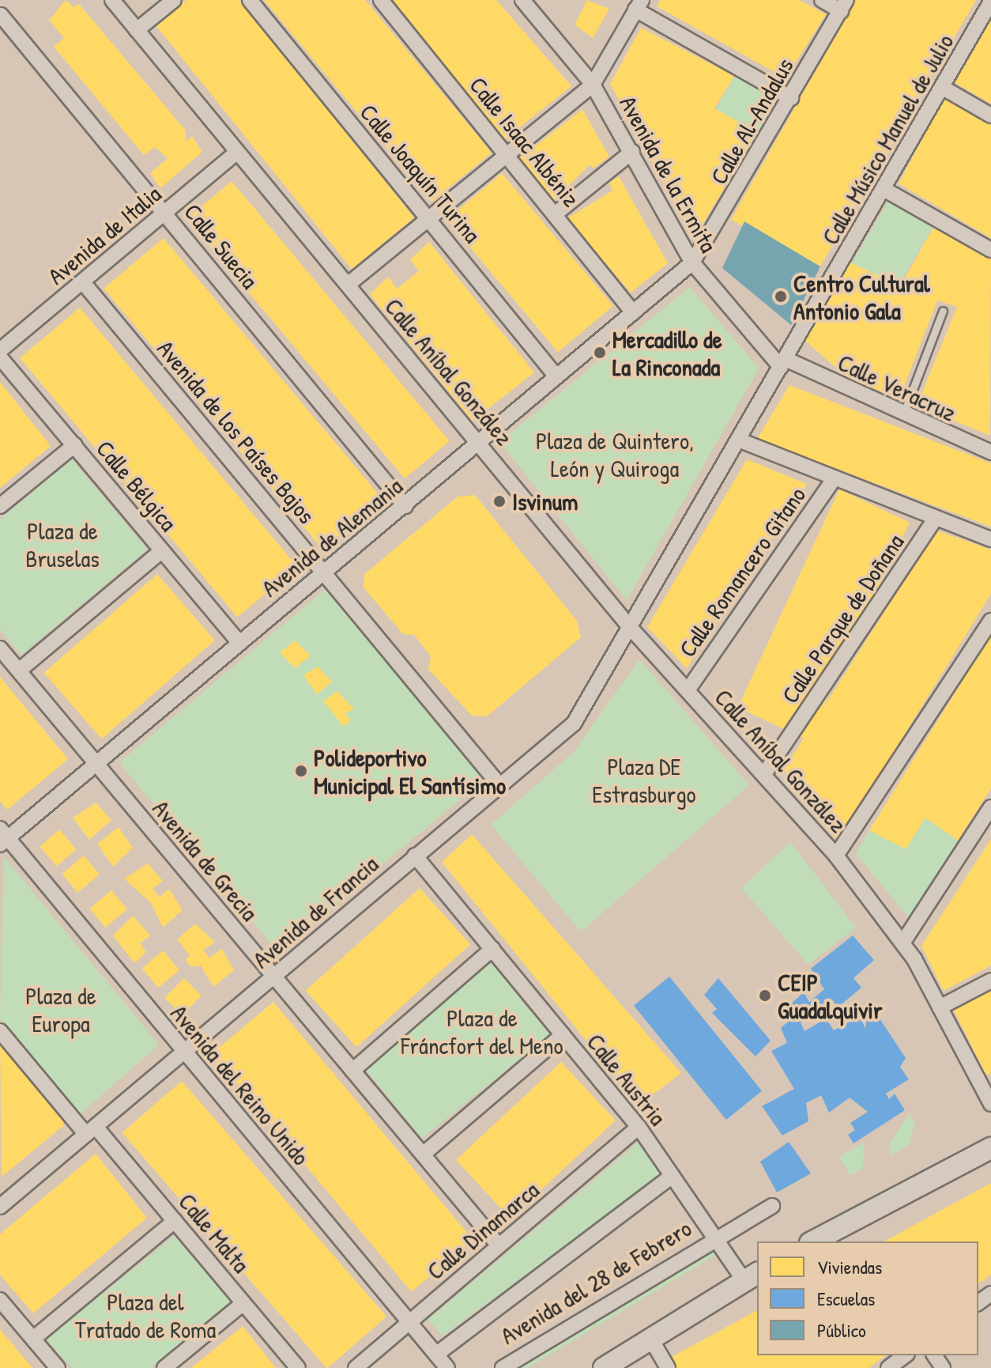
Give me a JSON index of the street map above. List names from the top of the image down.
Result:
{
  "streets": {
    "street": [
      "Calle Al-Andalus",
      "Calle Músico Manuel de Julio",
      "Calle Isaac Albéniz",
      "Calle Joaquín Turina",
      "Avenida de la Ermita",
      "Avenida de Italia",
      "Calle Suecia",
      "Calle Aníbal González",
      "Calle Veracruz",
      "Avenida de los Países Bajos",
      "Calle Bélgica",
      "Avenida de Alemania",
      "Calle Romancero Gitano",
      "Calle Parque de Doñana",
      "Avenida de Grecia",
      "Avenida de Francia",
      "Calle Austria",
      "Avenida del Reino Unido",
      "Calle Dinamarca",
      "Calle Malta",
      "Avenida del 28 de Febrero"
    ]
  },
  "crossings": [
    ["Calle Al-Andalus", "Avenida de la Ermita"],
    ["Calle Al-Andalus", "Avenida de Alemania"],
    ["Calle Músico Manuel de Julio", "Avenida de la Ermita"],
    ["Calle Músico Manuel de Julio", "Calle Aníbal González"],
    ["Calle Músico Manuel de Julio", "Calle Veracruz"],
    ["Calle Músico Manuel de Julio", "Avenida de Francia"],
    ["Calle Isaac Albéniz", "Avenida de Alemania"],
    ["Calle Joaquín Turina", "Avenida de Alemania"],
    ["Avenida de la Ermita", "Calle Veracruz"],
    ["Avenida de la Ermita", "Avenida de Alemania"],
    ["Avenida de Italia", "Calle Suecia"],
    ["Avenida de Italia", "Calle Aníbal González"],
    ["Avenida de Italia", "Avenida de los Países Bajos"],
    ["Calle Suecia", "Avenida de Alemania"],
    ["Calle Aníbal González", "Avenida de Alemania"],
    ["Calle Aníbal González", "Calle Romancero Gitano"],
    ["Calle Aníbal González", "Calle Parque de Doñana"],
    ["Calle Aníbal González", "Avenida de Francia"],
    ["Avenida de los Países Bajos", "Avenida de Alemania"],
    ["Avenida de los Países Bajos", "Avenida de Francia"],
    ["Calle Bélgica", "Avenida de Alemania"],
    ["Avenida de Alemania", "Avenida de Grecia"],
    ["Avenida de Alemania", "Avenida del Reino Unido"],
    ["Avenida de Grecia", "Avenida de Francia"],
    ["Avenida de Grecia", "Calle Dinamarca"],
    ["Avenida de Francia", "Calle Austria"],
    ["Avenida de Francia", "Avenida del Reino Unido"],
    ["Avenida de Francia", "Calle Malta"],
    ["Calle Austria", "Calle Dinamarca"],
    ["Calle Austria", "Avenida del 28 de Febrero"],
    ["Avenida del Reino Unido", "Calle Dinamarca"]
  ],
  "parks": [
    "Plaza de Quintero, León y Quiroga",
    "Plaza de Bruselas",
    "Plaza DE Estrasburgo",
    "Plaza de Europa",
    "Plaza de Fráncfort del Meno",
    "Plaza del Tratado de Roma"
  ],
  "places": [
    "Centro Cultural Antonio Gala",
    "Mercadillo de La Rinconada",
    "Isvinum",
    "Polideportivo Municipal El Santísimo",
    "CEIP Guadalquivir"
  ],
  "legend": ["Viviendas", "Escuelas", "Público"]
}
